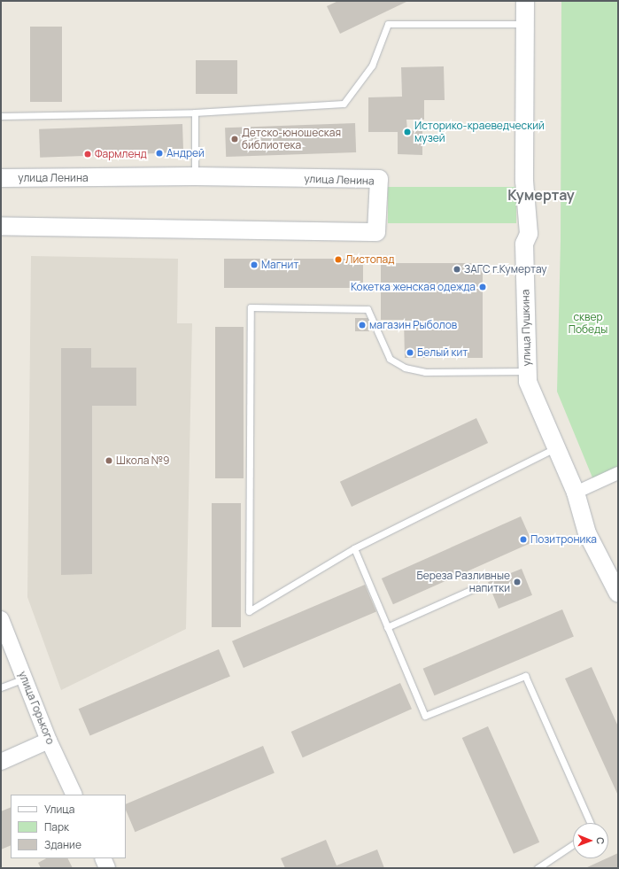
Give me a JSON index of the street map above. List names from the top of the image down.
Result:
{
  "streets": {
    "main road": ["улица Ленина", "улица Пушкина"],
    "street": ["улица Горького"]
  },
  "districts": ["Кумертау"],
  "parks": ["сквер Победы"],
  "places": [
    "Историко-краеведческий музей",
    "Детско-юношеская библиотека",
    "Андрей",
    "Фармленд",
    "Листопад",
    "Магнит",
    "ЗАГС г.Кумертау",
    "Кокетка женская одежда",
    "магазин Рыболов",
    "Белый кит",
    "Школа №9",
    "Позитроника",
    "Береза Разливные напитки"
  ],
  "legend": ["Улица", "Парк", "Здание"],
  "north": "right"
}
